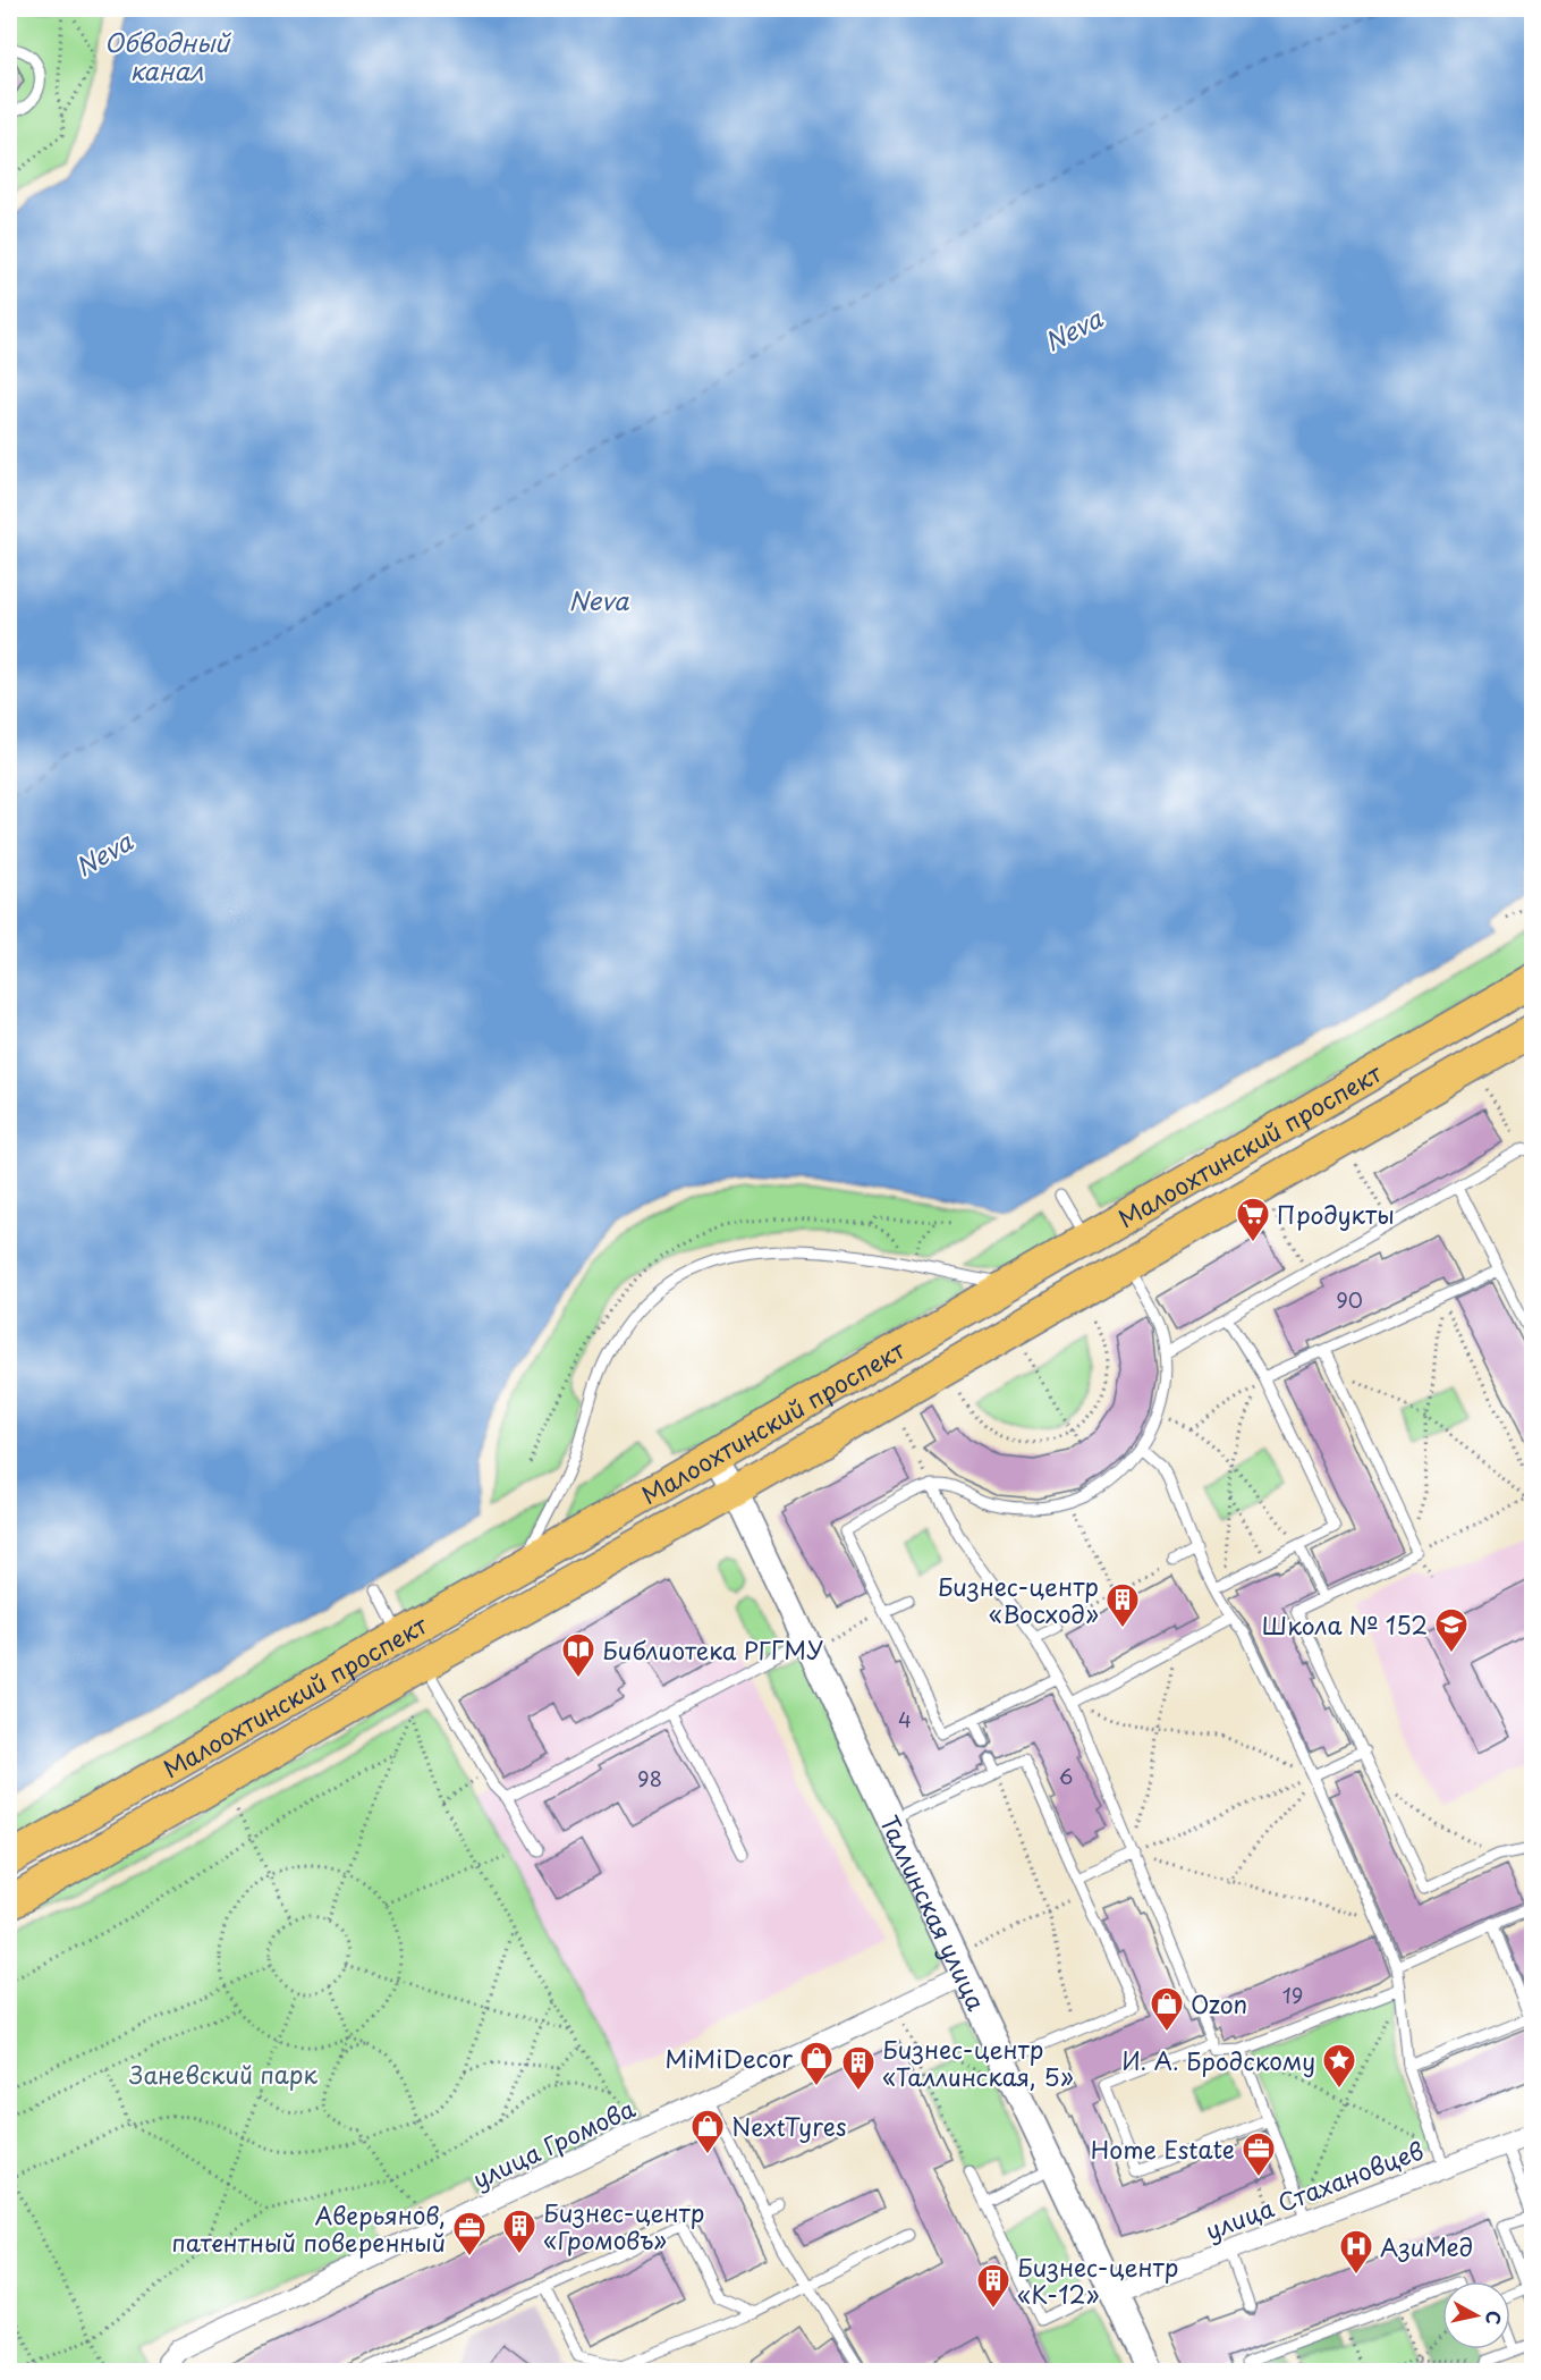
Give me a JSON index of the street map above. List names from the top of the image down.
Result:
{
  "streets": {
    "main road": ["Малоохтинский проспект"],
    "street": ["Таллинская улица", "улица Громова", "улица Стахановцев"]
  },
  "crossings": [
    ["Малоохтинский проспект", "Таллинская улица"],
    ["Таллинская улица", "улица Громова"],
    ["Таллинская улица", "улица Стахановцев"]
  ],
  "water": ["Обводный канал", "Neva"],
  "parks": ["Заневский парк"],
  "places": {
    "supermarket": ["Продукты"],
    "building": [
      "Бизнес-центр «Восход»",
      "Бизнес-центр «Таллинская, 5»",
      "Бизнес-центр «Громовъ»",
      "Бизнес-центр «К-12»"
    ],
    "school or university": ["Школа № 152"],
    "library": ["Библиотека РГГМУ"],
    "shop": ["Ozon", "MiMiDecor", "NextTyres"],
    "place": ["И. А. Бродскому"],
    "office": ["Home Estate", "Аверьянов, патентный поверенный"],
    "hospital": ["АзиМед"]
  },
  "house_numbers": [
    "90",
    "4",
    "6",
    "98",
    "19"
  ],
  "north": "right"
}
